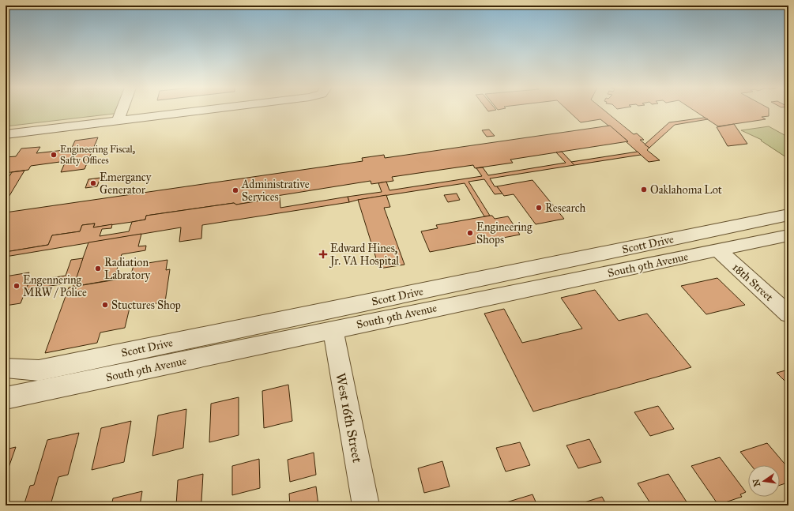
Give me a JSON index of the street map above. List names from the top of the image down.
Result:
{
  "streets": {
    "street": [
      "Scott Drive",
      "South 9th Avenue",
      "18th Street",
      "West 16th Street"
    ]
  },
  "crossings": [
    ["South 9th Avenue", "18th Street"],
    ["South 9th Avenue", "West 16th Street"]
  ],
  "places": {
    "other": [
      "Engineering Fiscal, Safty Offices",
      "Emergancy Generator",
      "Oaklahoma Lot",
      "Administrative Services",
      "Research",
      "Engineering Shops",
      "Radiation Labratory",
      "Engennering MRW / Police",
      "Stuctures Shop"
    ],
    "health": ["Edward Hines, Jr. VA Hospital"]
  },
  "north": "left"
}
